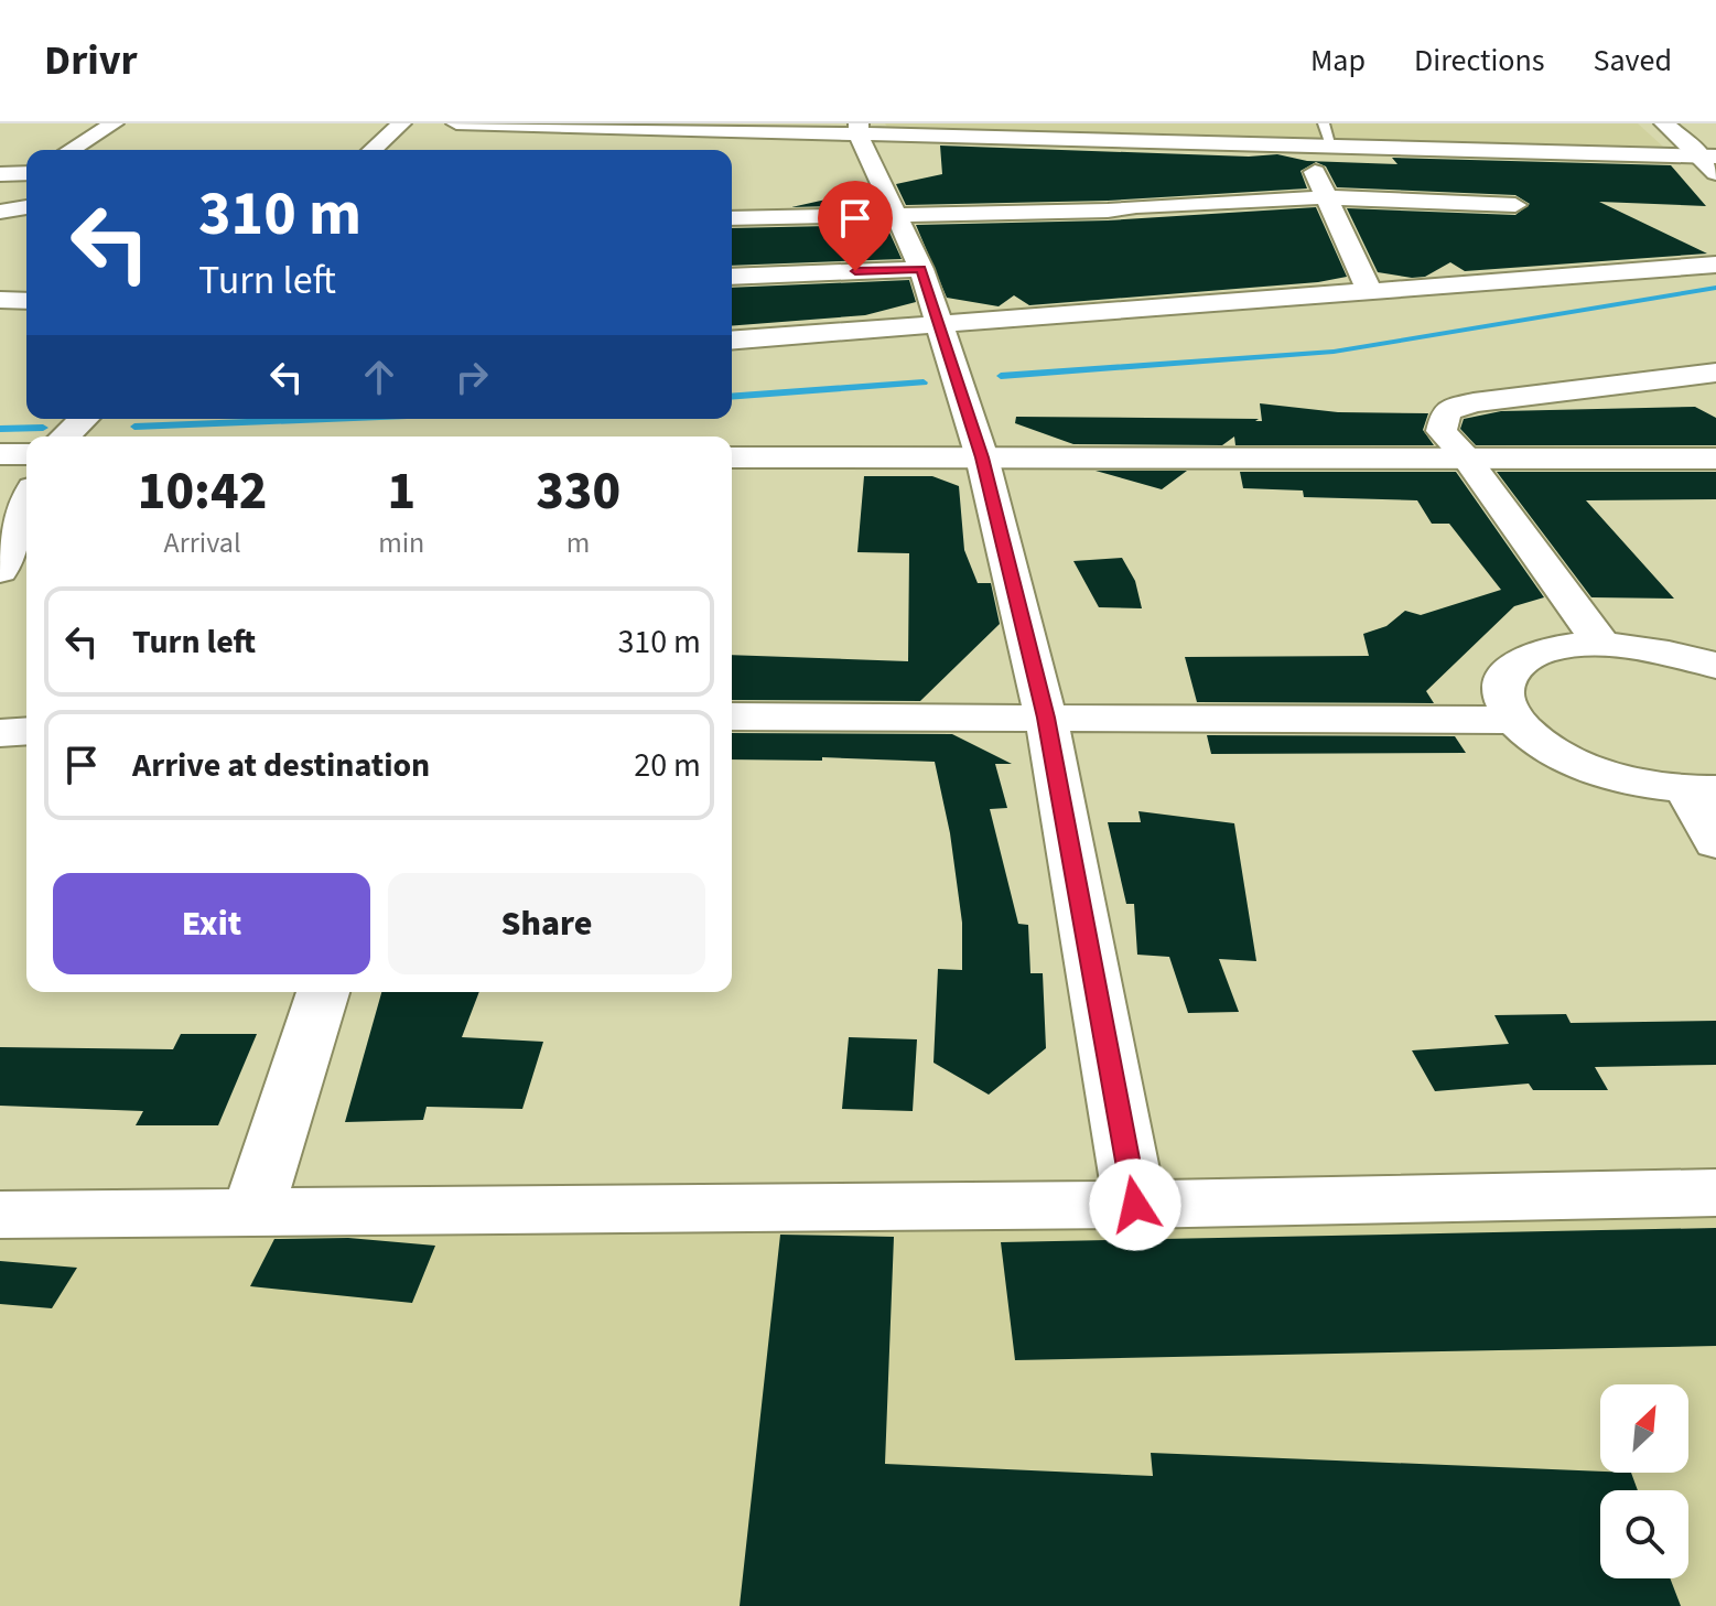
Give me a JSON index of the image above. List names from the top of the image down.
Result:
{
  "north": "top right",
  "page": {
    "header": "Drivr",
    "nav": ["Map", "Directions", "Saved"],
    "turn": ["310 m", "Turn left"],
    "eta": [
      "10:42",
      "Arrival",
      "1",
      "min",
      "330",
      "m"
    ],
    "list": [
      {
        "name": "Turn left",
        "value": "310 m"
      },
      {
        "name": "Arrive at destination",
        "value": "20 m"
      }
    ],
    "buttons": ["Exit", "Share"]
  }
}
